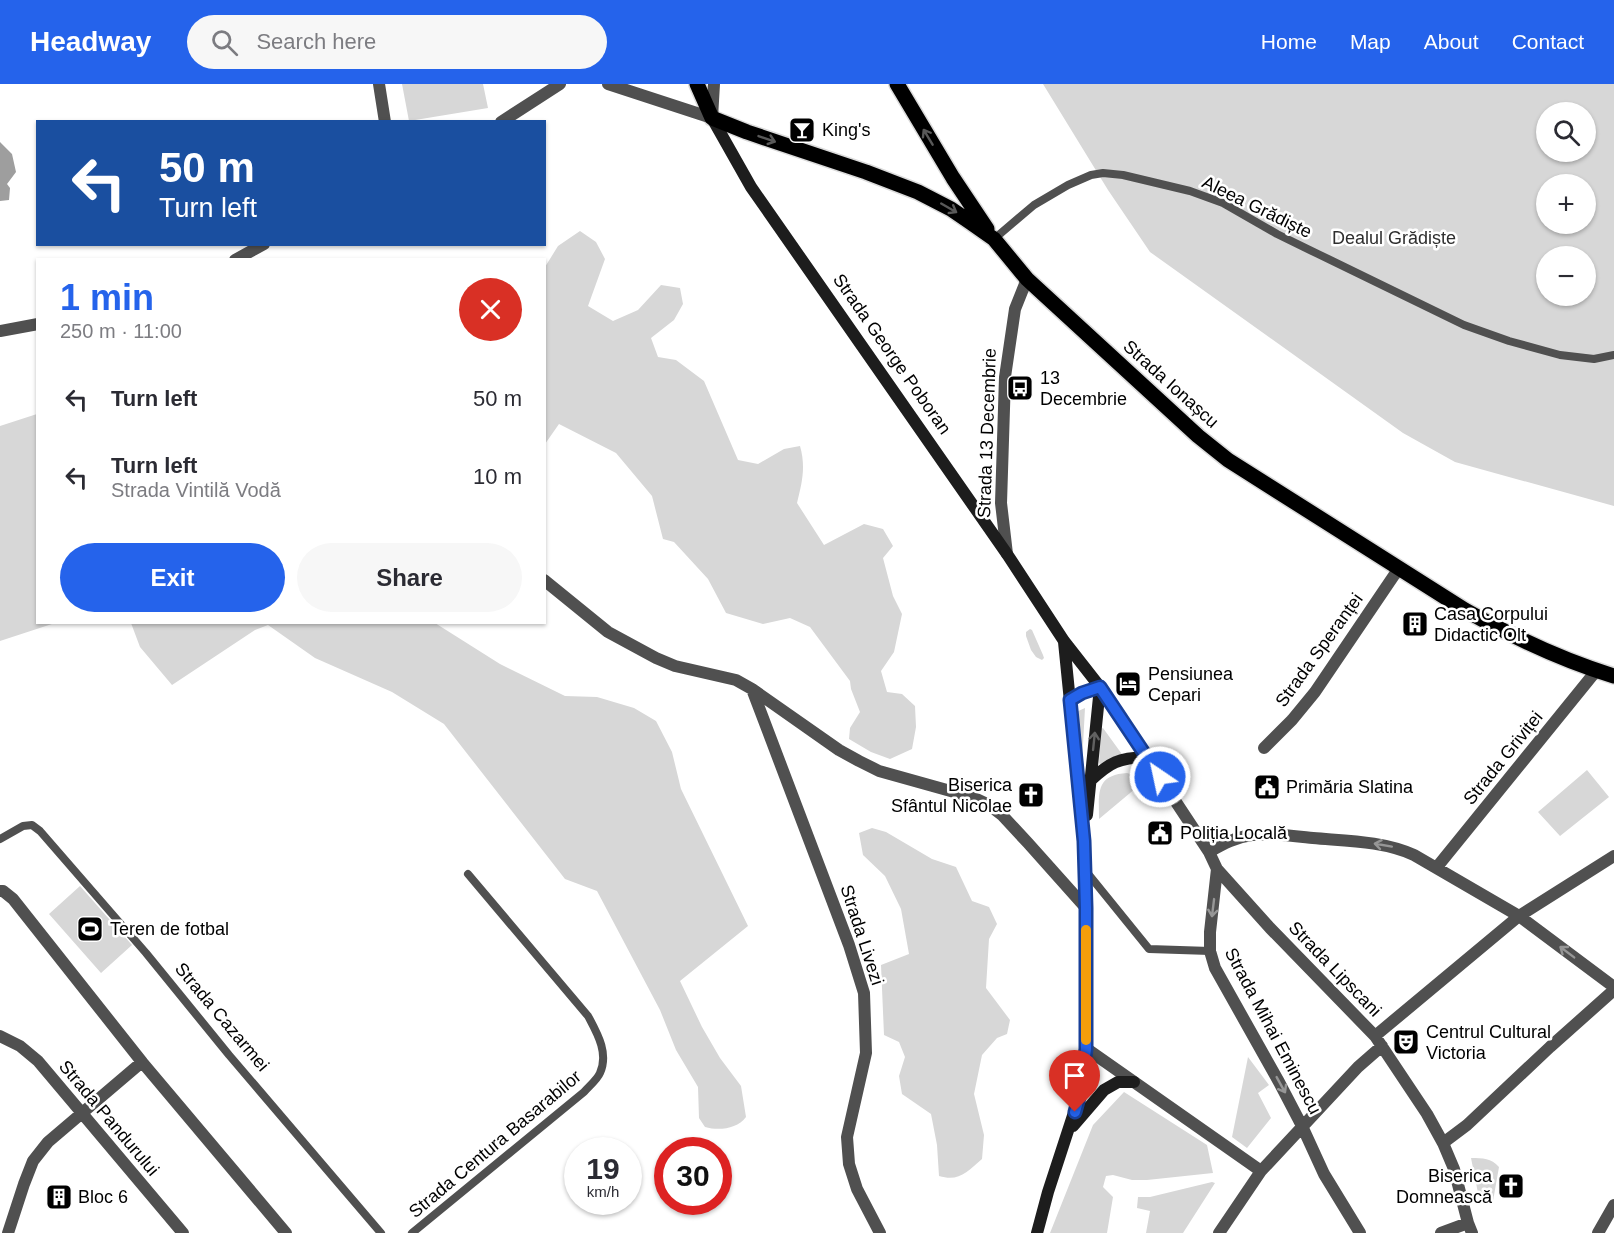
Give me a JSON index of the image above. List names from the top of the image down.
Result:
{
  "streets": {
    "main road": ["Strada George Poboran", "Strada Ionașcu"],
    "street": [
      "Strada 13 Decembrie",
      "Strada Speranței",
      "Strada Griviței",
      "Strada Livezi",
      "Strada Lipscani",
      "Strada Mihai Eminescu",
      "Strada Pandurului"
    ],
    "lane": ["Aleea Grădiște", "Strada Cazarmei", "Strada Centura Basarabilor"]
  },
  "crossings": [
    ["Aleea Grădiște", "Strada Ionașcu"],
    ["Strada George Poboran", "Strada Ionașcu"],
    ["Strada George Poboran", "Strada 13 Decembrie"],
    ["Strada Ionașcu", "Strada 13 Decembrie"],
    ["Strada Ionașcu", "Strada Speranței"],
    ["Strada Ionașcu", "Strada Griviței"],
    ["Strada Lipscani", "Strada Mihai Eminescu"]
  ],
  "one_way": ["Strada Mihai Eminescu"],
  "parks": ["Dealul Grădiște"],
  "places": {
    "bar": ["King's"],
    "bus stop": ["13 Decembrie"],
    "building": ["Casa Corpului Didactic Olt", "Bloc 6"],
    "hotel": ["Pensiunea Cepari"],
    "public building": ["Primăria Slatina", "Poliția Locală"],
    "church": ["Biserica Sfântul Nicolae", "Biserica Domnească"],
    "sports": ["Teren de fotbal"],
    "theatre": ["Centrul Cultural Victoria"]
  },
  "page": {
    "header": "Headway",
    "search": "Search here",
    "nav": [
      "Home",
      "Map",
      "About",
      "Contact"
    ],
    "map_buttons": ["+", "−"],
    "turn": ["50 m", "Turn left"],
    "heading": ["1 min", "250 m · 11:00"],
    "list": [
      {
        "name": "Turn left",
        "value": "50 m"
      },
      {
        "name": "Turn left",
        "note": "Strada Vintilă Vodă",
        "value": "10 m"
      }
    ],
    "buttons": ["Exit", "Share"],
    "speed": "19 km/h",
    "limit": "30"
  }
}
